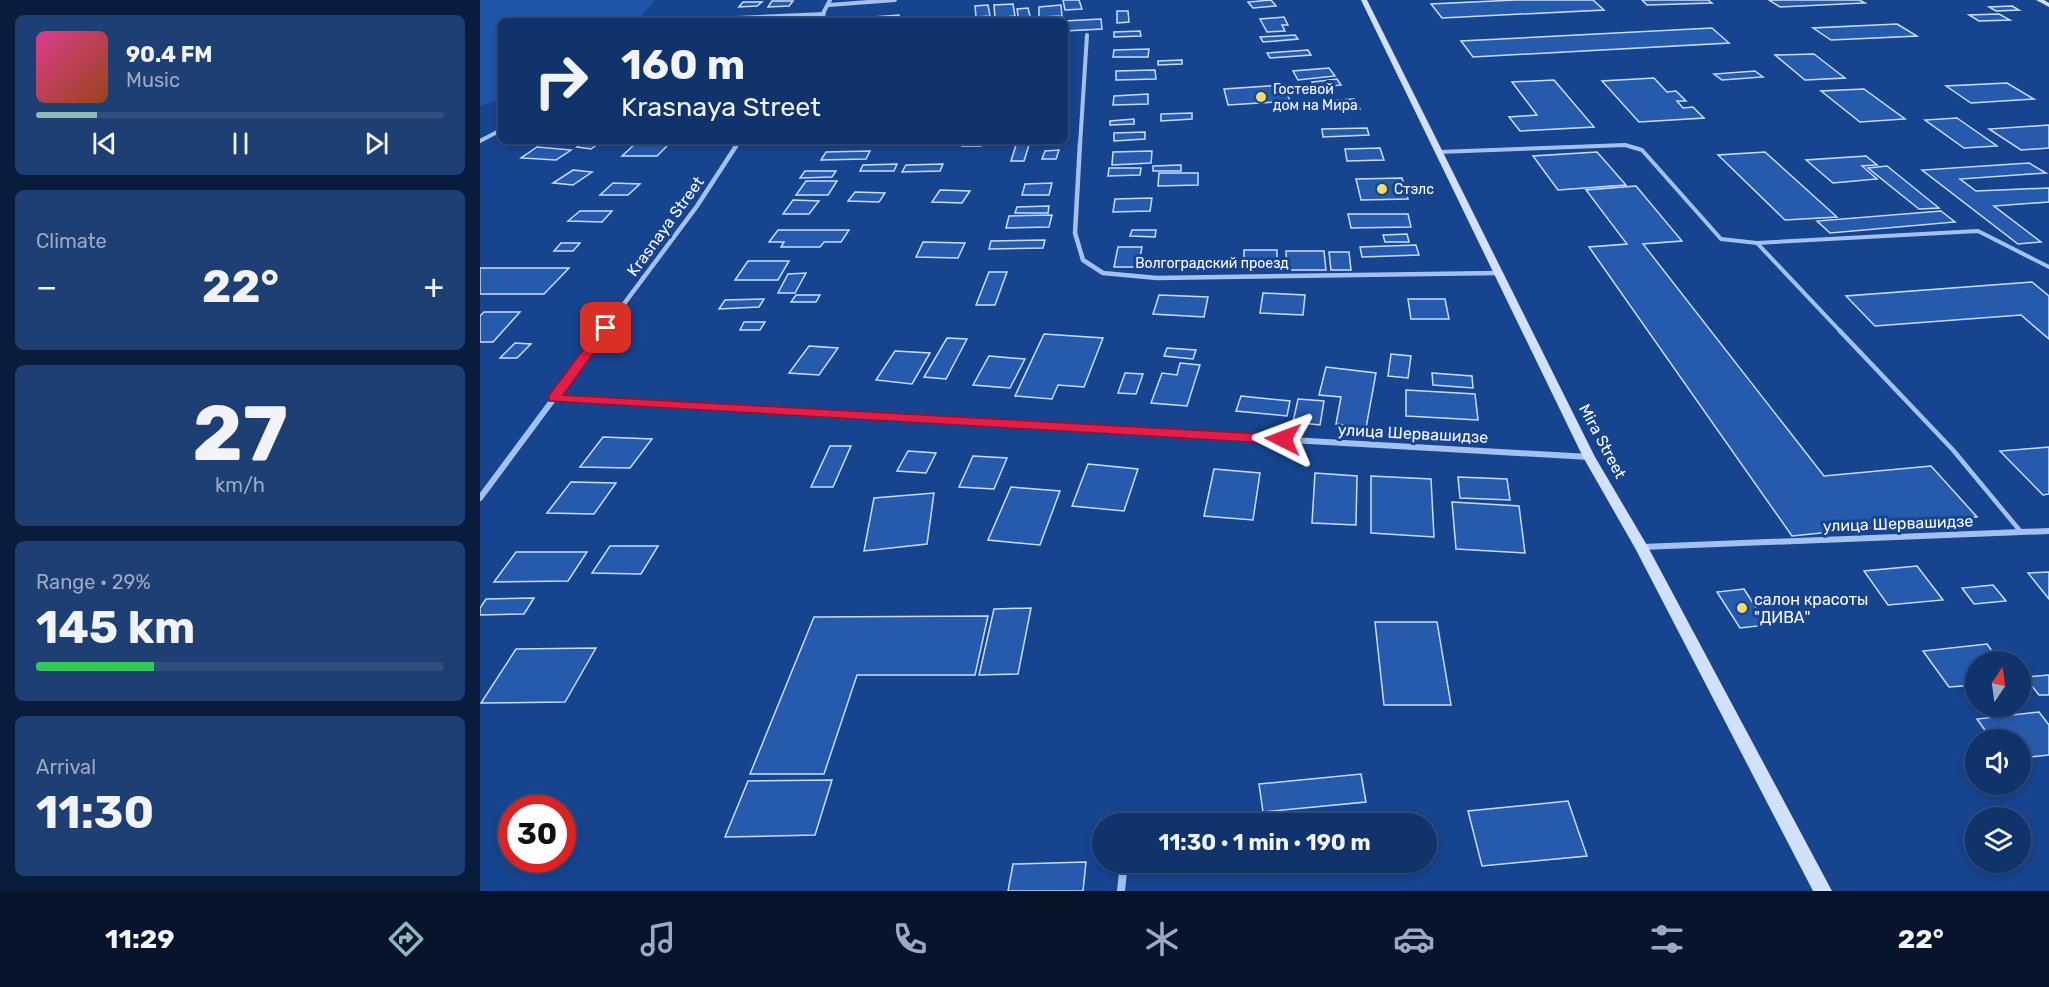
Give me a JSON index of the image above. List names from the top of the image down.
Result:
{
  "streets": {
    "street": [
      "Krasnaya Street",
      "Волгоградский проезд",
      "улица Шервашидзе",
      "Mira Street"
    ]
  },
  "crossings": [
    ["Krasnaya Street", "улица Шервашидзе"],
    ["Волгоградский проезд", "Mira Street"],
    ["улица Шервашидзе", "Mira Street"]
  ],
  "places": ["Гостевой дом на Мира", "Стэлс", "салон красоты \"ДИВА\""],
  "north": "top",
  "page": {
    "turn": ["160 m", "Krasnaya Street"],
    "song": ["90.4 FM", "Music"],
    "tile": [
      "Climate",
      ["27", "km/h"],
      ["Range · 29%", "145 km"],
      ["Arrival", "11:30"]
    ],
    "heat": ["−", "22°", "+"],
    "limit": "30",
    "trip": "11:30 · 1 min · 190 m",
    "tabs": ["11:29", "22°"]
  }
}
